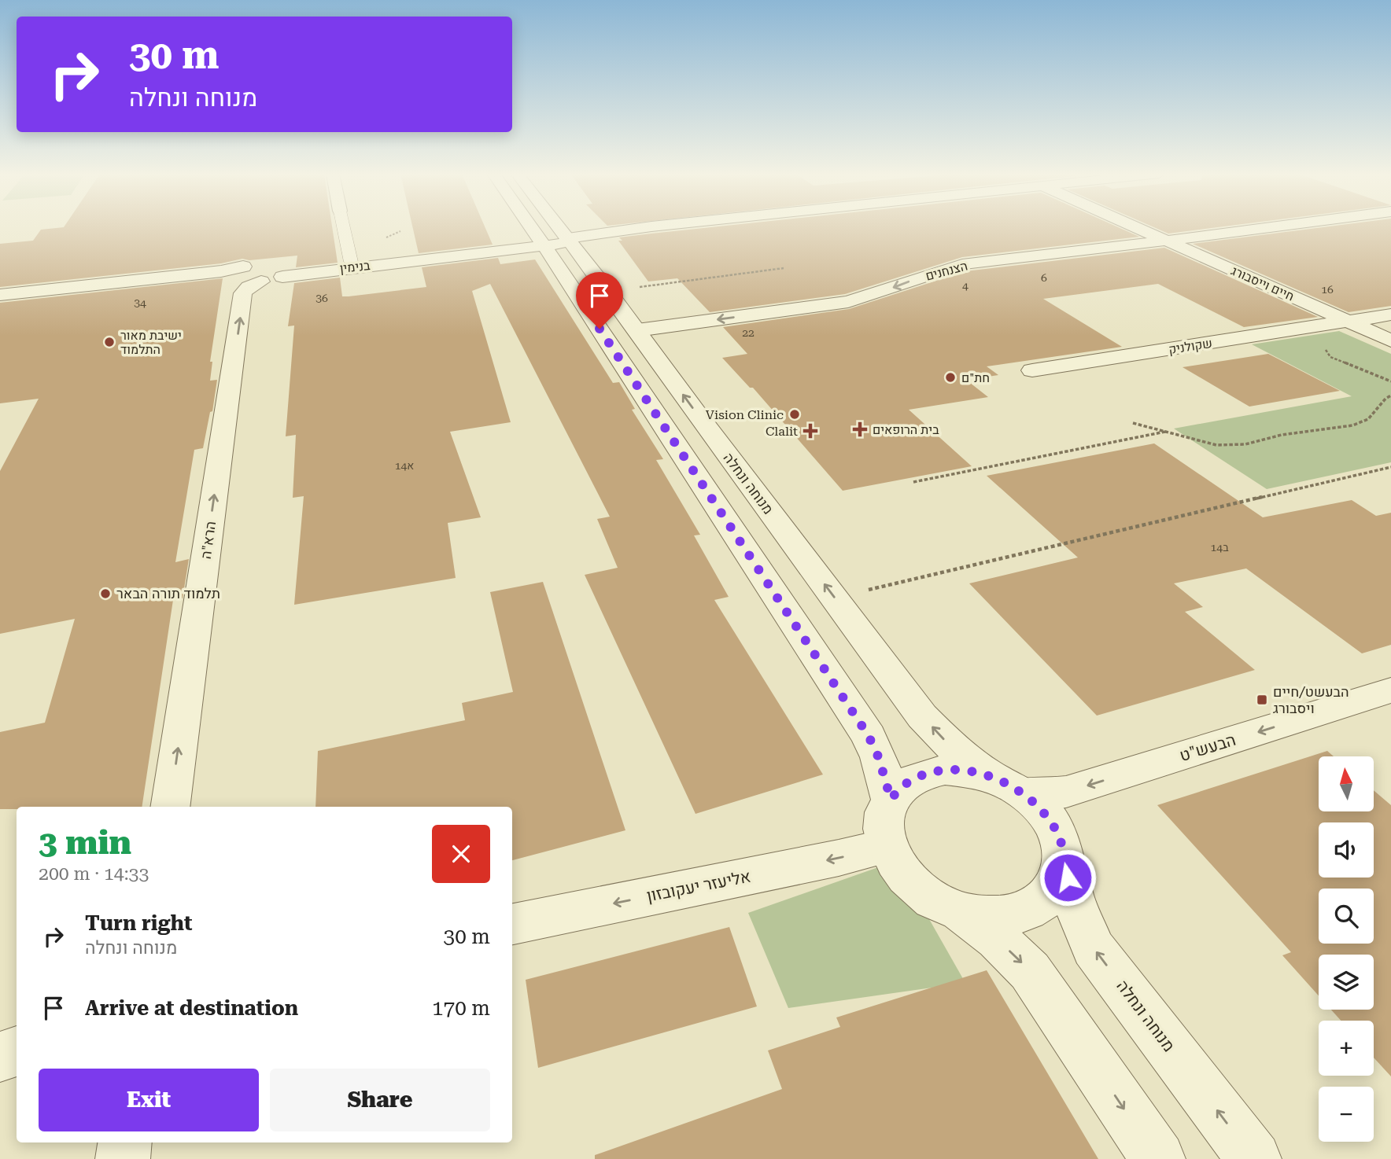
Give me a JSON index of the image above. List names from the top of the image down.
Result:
{
  "streets": {
    "street": [
      "בנימין",
      "הצנחנים",
      "חיים וייסבורג",
      "שקולניק",
      "מנוחה ונחלה",
      "הרא\"ה",
      "הבעש\"ט",
      "אליעזר יעקובזון"
    ]
  },
  "crossings": [
    ["בנימין", "מנוחה ונחלה"],
    ["בנימין", "הרא\"ה"],
    ["הצנחנים", "חיים וייסבורג"],
    ["הצנחנים", "מנוחה ונחלה"],
    ["חיים וייסבורג", "שקולניק"],
    ["מנוחה ונחלה", "הבעש\"ט"],
    ["מנוחה ונחלה", "אליעזר יעקובזון"],
    ["הבעש\"ט", "אליעזר יעקובזון"]
  ],
  "one_way": [
    "הצנחנים",
    "הרא\"ה",
    "הבעש\"ט",
    "אליעזר יעקובזון"
  ],
  "places": {
    "other": [
      "ישיבת מאור התלמוד",
      "חת\"ם",
      "Vision Clinic",
      "תלמוד תורה הבאר"
    ],
    "health": ["בית הרופאים", "Clalit"],
    "transit": ["הבעשט/חיים ויסבורג"]
  },
  "house_numbers": [
    "6",
    "4",
    "16",
    "36",
    "34",
    "22",
    "14א",
    "14ב"
  ],
  "north": "top",
  "page": {
    "turn": ["30 m", "מנוחה ונחלה"],
    "map_buttons": ["+", "−"],
    "heading": ["3 min", "200 m · 14:33"],
    "list": [
      {
        "name": "Turn right",
        "note": "מנוחה ונחלה",
        "value": "30 m"
      },
      {
        "name": "Arrive at destination",
        "value": "170 m"
      }
    ],
    "buttons": ["Exit", "Share"]
  }
}
